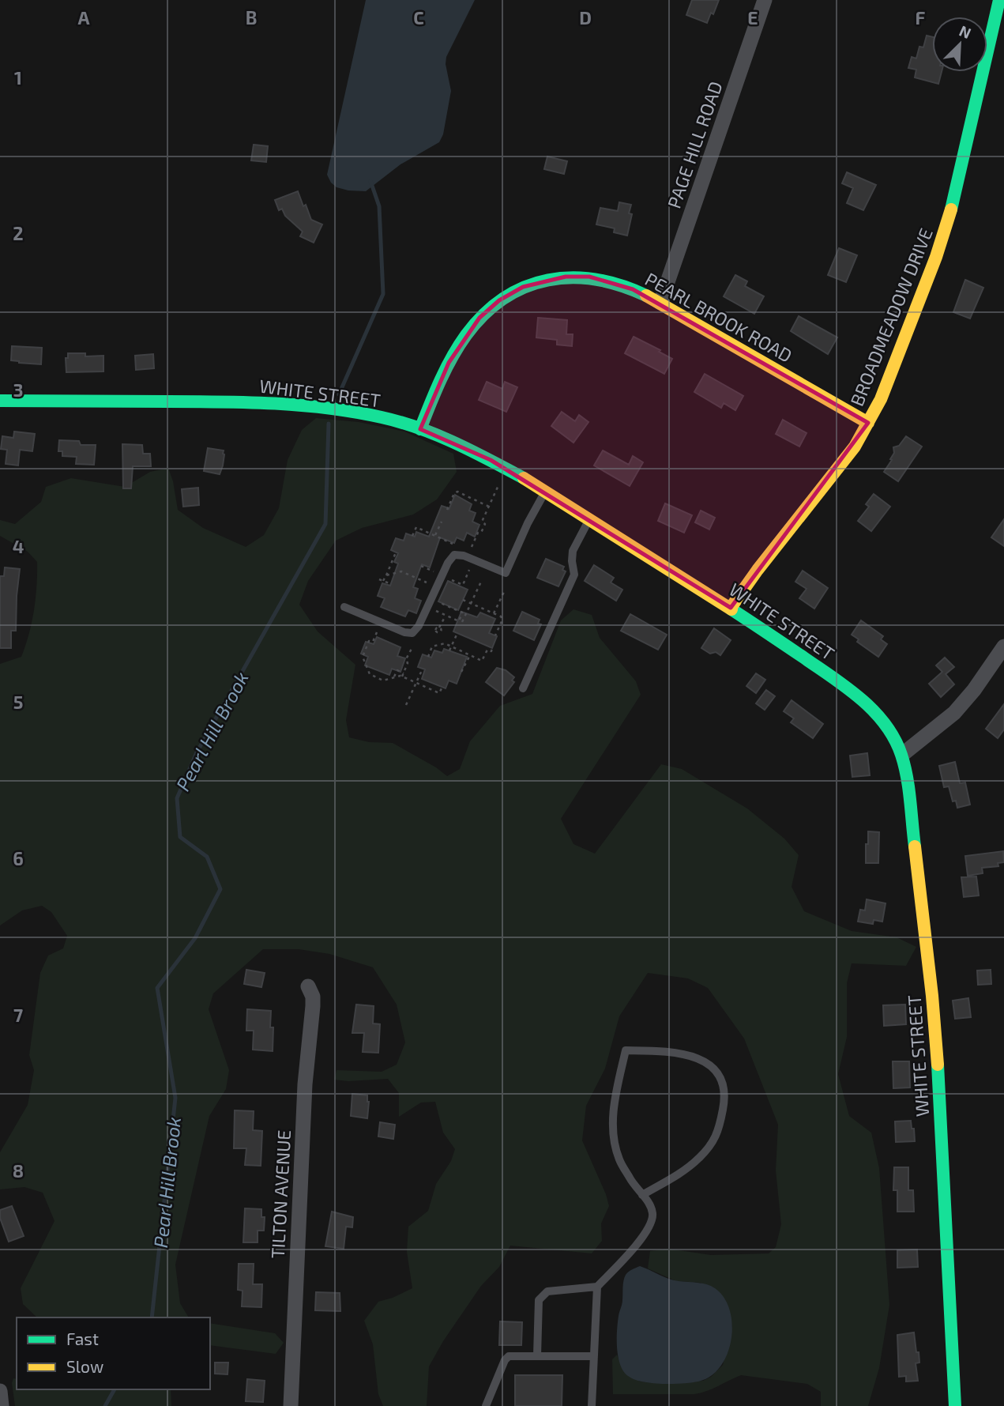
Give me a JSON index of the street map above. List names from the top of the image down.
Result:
{
  "streets": {
    "street": [
      "PAGE HILL ROAD",
      "PEARL BROOK ROAD",
      "BROADMEADOW DRIVE",
      "WHITE STREET",
      "TILTON AVENUE"
    ]
  },
  "crossings": [
    ["PAGE HILL ROAD", "PEARL BROOK ROAD"],
    ["PEARL BROOK ROAD", "BROADMEADOW DRIVE"],
    ["PEARL BROOK ROAD", "WHITE STREET"],
    ["BROADMEADOW DRIVE", "WHITE STREET"]
  ],
  "water": ["Pearl Hill Brook"],
  "legend": ["Fast", "Slow"],
  "north": "top right",
  "grid": {
    "columns": [
      "A",
      "B",
      "C",
      "D",
      "E",
      "F"
    ],
    "rows": [
      "1",
      "2",
      "3",
      "4",
      "5",
      "6",
      "7",
      "8"
    ]
  }
}
